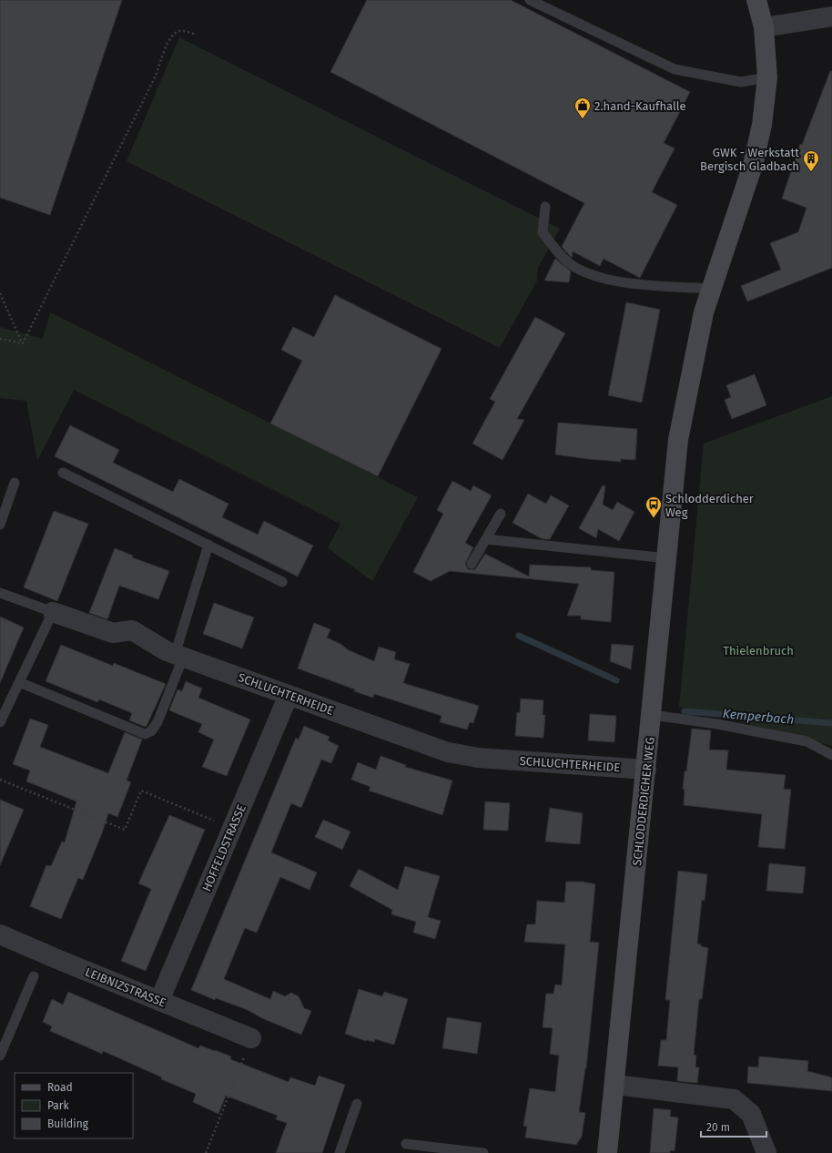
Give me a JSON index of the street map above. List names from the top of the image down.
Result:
{
  "streets": {
    "street": [
      "SCHLUCHTERHEIDE",
      "SCHLODDERDICHER WEG",
      "HOFFELDSTRASSE",
      "LEIBNIZSTRASSE"
    ]
  },
  "crossings": [
    ["SCHLUCHTERHEIDE", "SCHLODDERDICHER WEG"],
    ["SCHLUCHTERHEIDE", "HOFFELDSTRASSE"],
    ["HOFFELDSTRASSE", "LEIBNIZSTRASSE"]
  ],
  "water": ["Kemperbach"],
  "parks": ["Thielenbruch"],
  "places": {
    "shop": ["2.hand-Kaufhalle"],
    "building": ["GWK - Werkstatt Bergisch Gladbach"],
    "bus stop": ["Schlodderdicher Weg"]
  },
  "legend": ["Road", "Park", "Building"],
  "scale_bar": "20 m"
}
